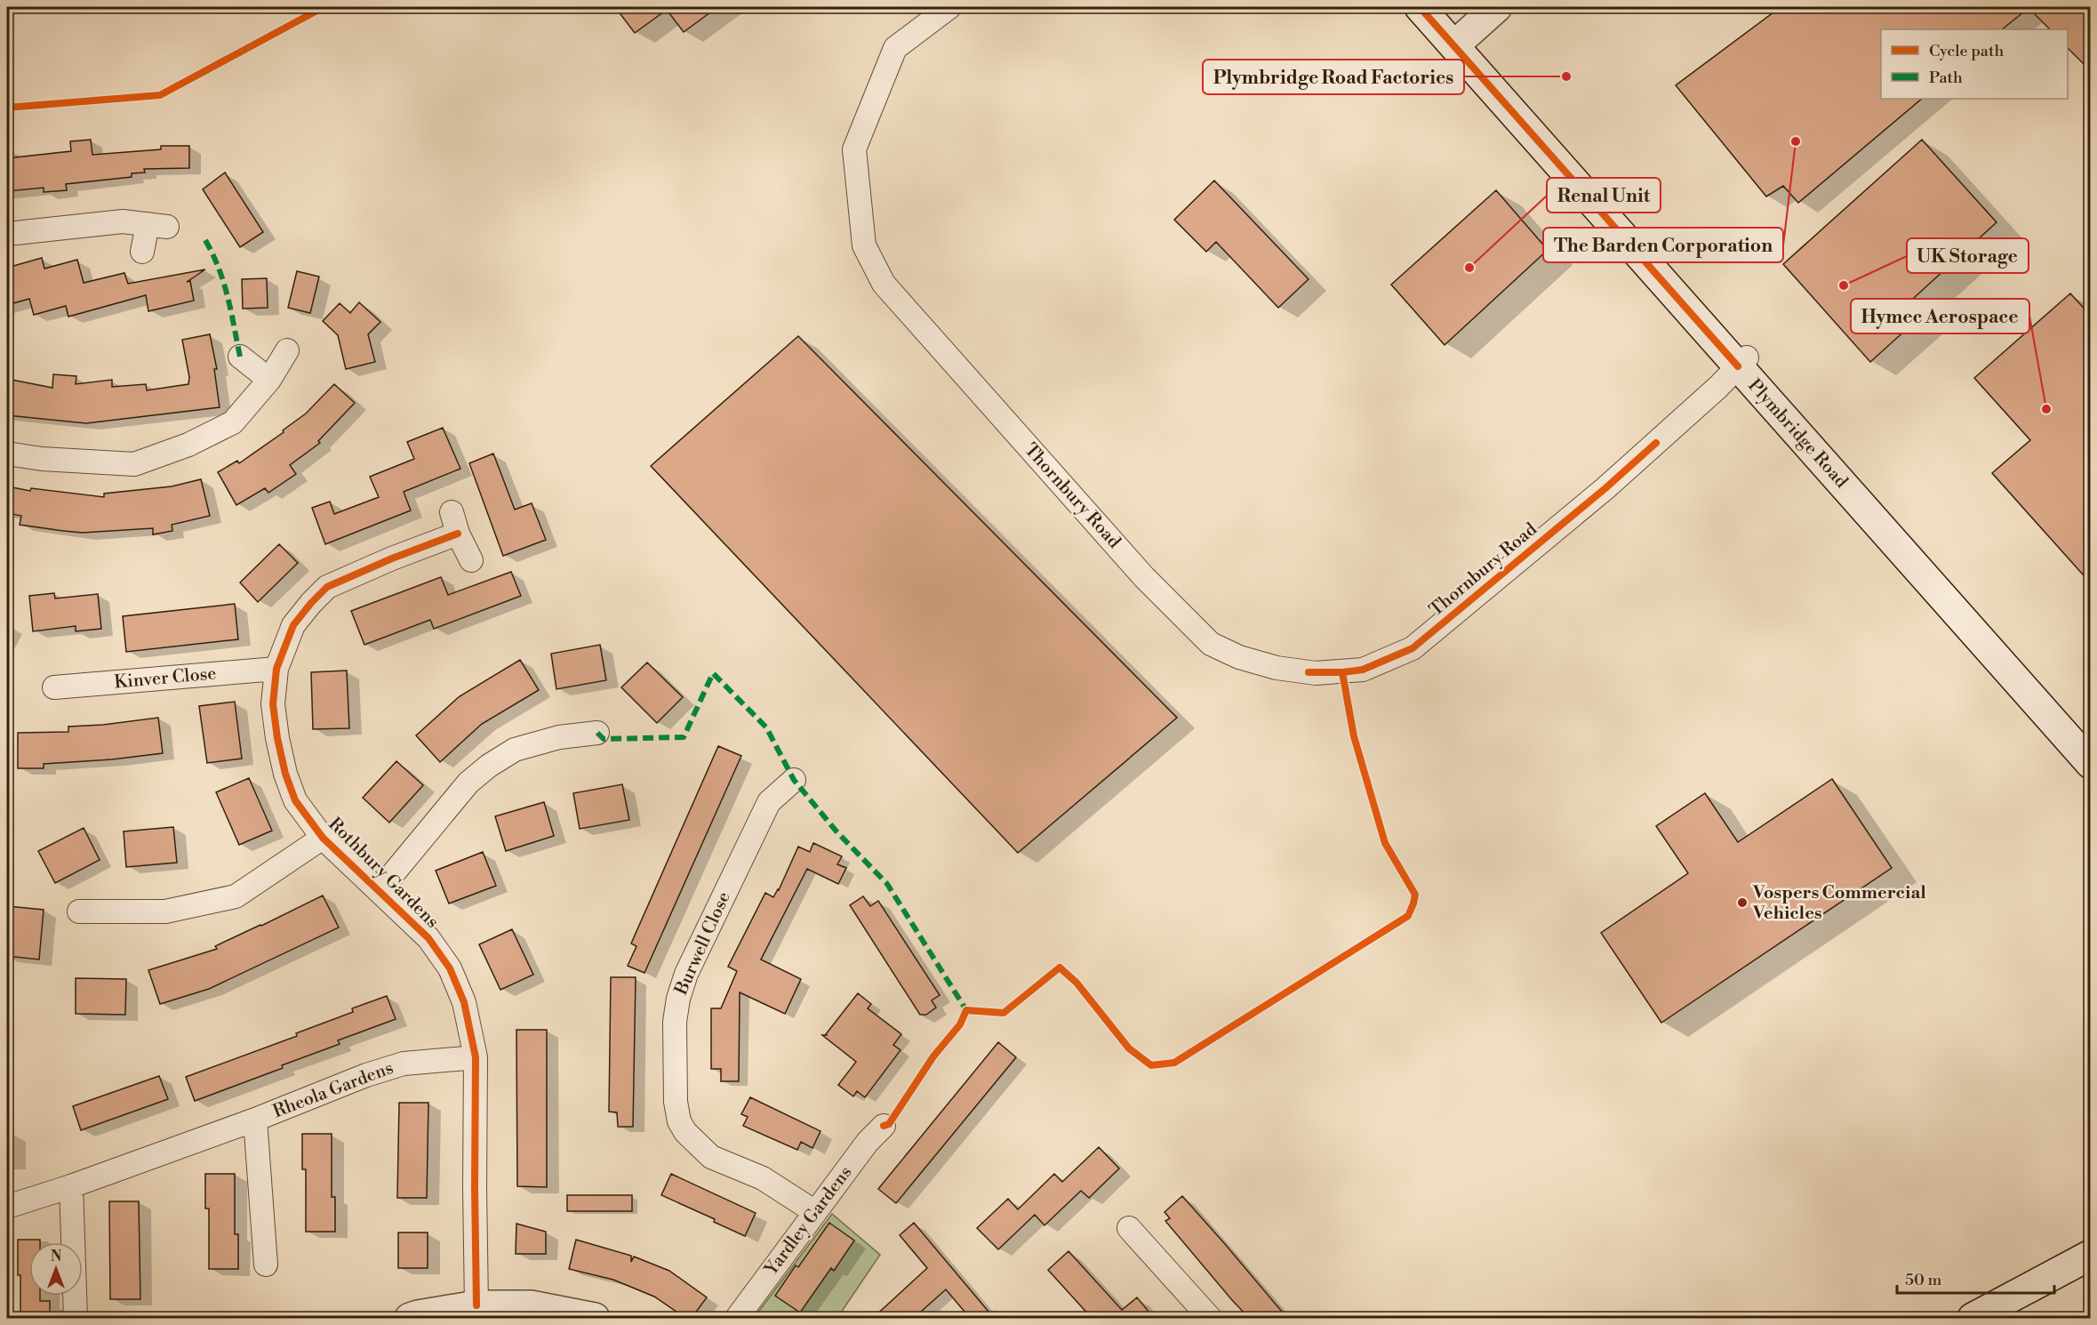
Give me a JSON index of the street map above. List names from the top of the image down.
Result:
{
  "streets": {
    "main road": ["Plymbridge Road"],
    "street": [
      "Thornbury Road",
      "Kinver Close",
      "Rothbury Gardens",
      "Burwell Close",
      "Rheola Gardens",
      "Yardley Gardens"
    ]
  },
  "crossings": [
    ["Plymbridge Road", "Thornbury Road"],
    ["Kinver Close", "Rothbury Gardens"],
    ["Rothbury Gardens", "Rheola Gardens"],
    ["Burwell Close", "Yardley Gardens"]
  ],
  "places": [
    "Plymbridge Road Factories",
    "The Barden Corporation",
    "Renal Unit",
    "UK Storage",
    "Hymec Aerospace",
    "Vospers Commercial Vehicles"
  ],
  "legend": ["Cycle path", "Path"],
  "scale_bar": "50 m",
  "north": "top"
}
